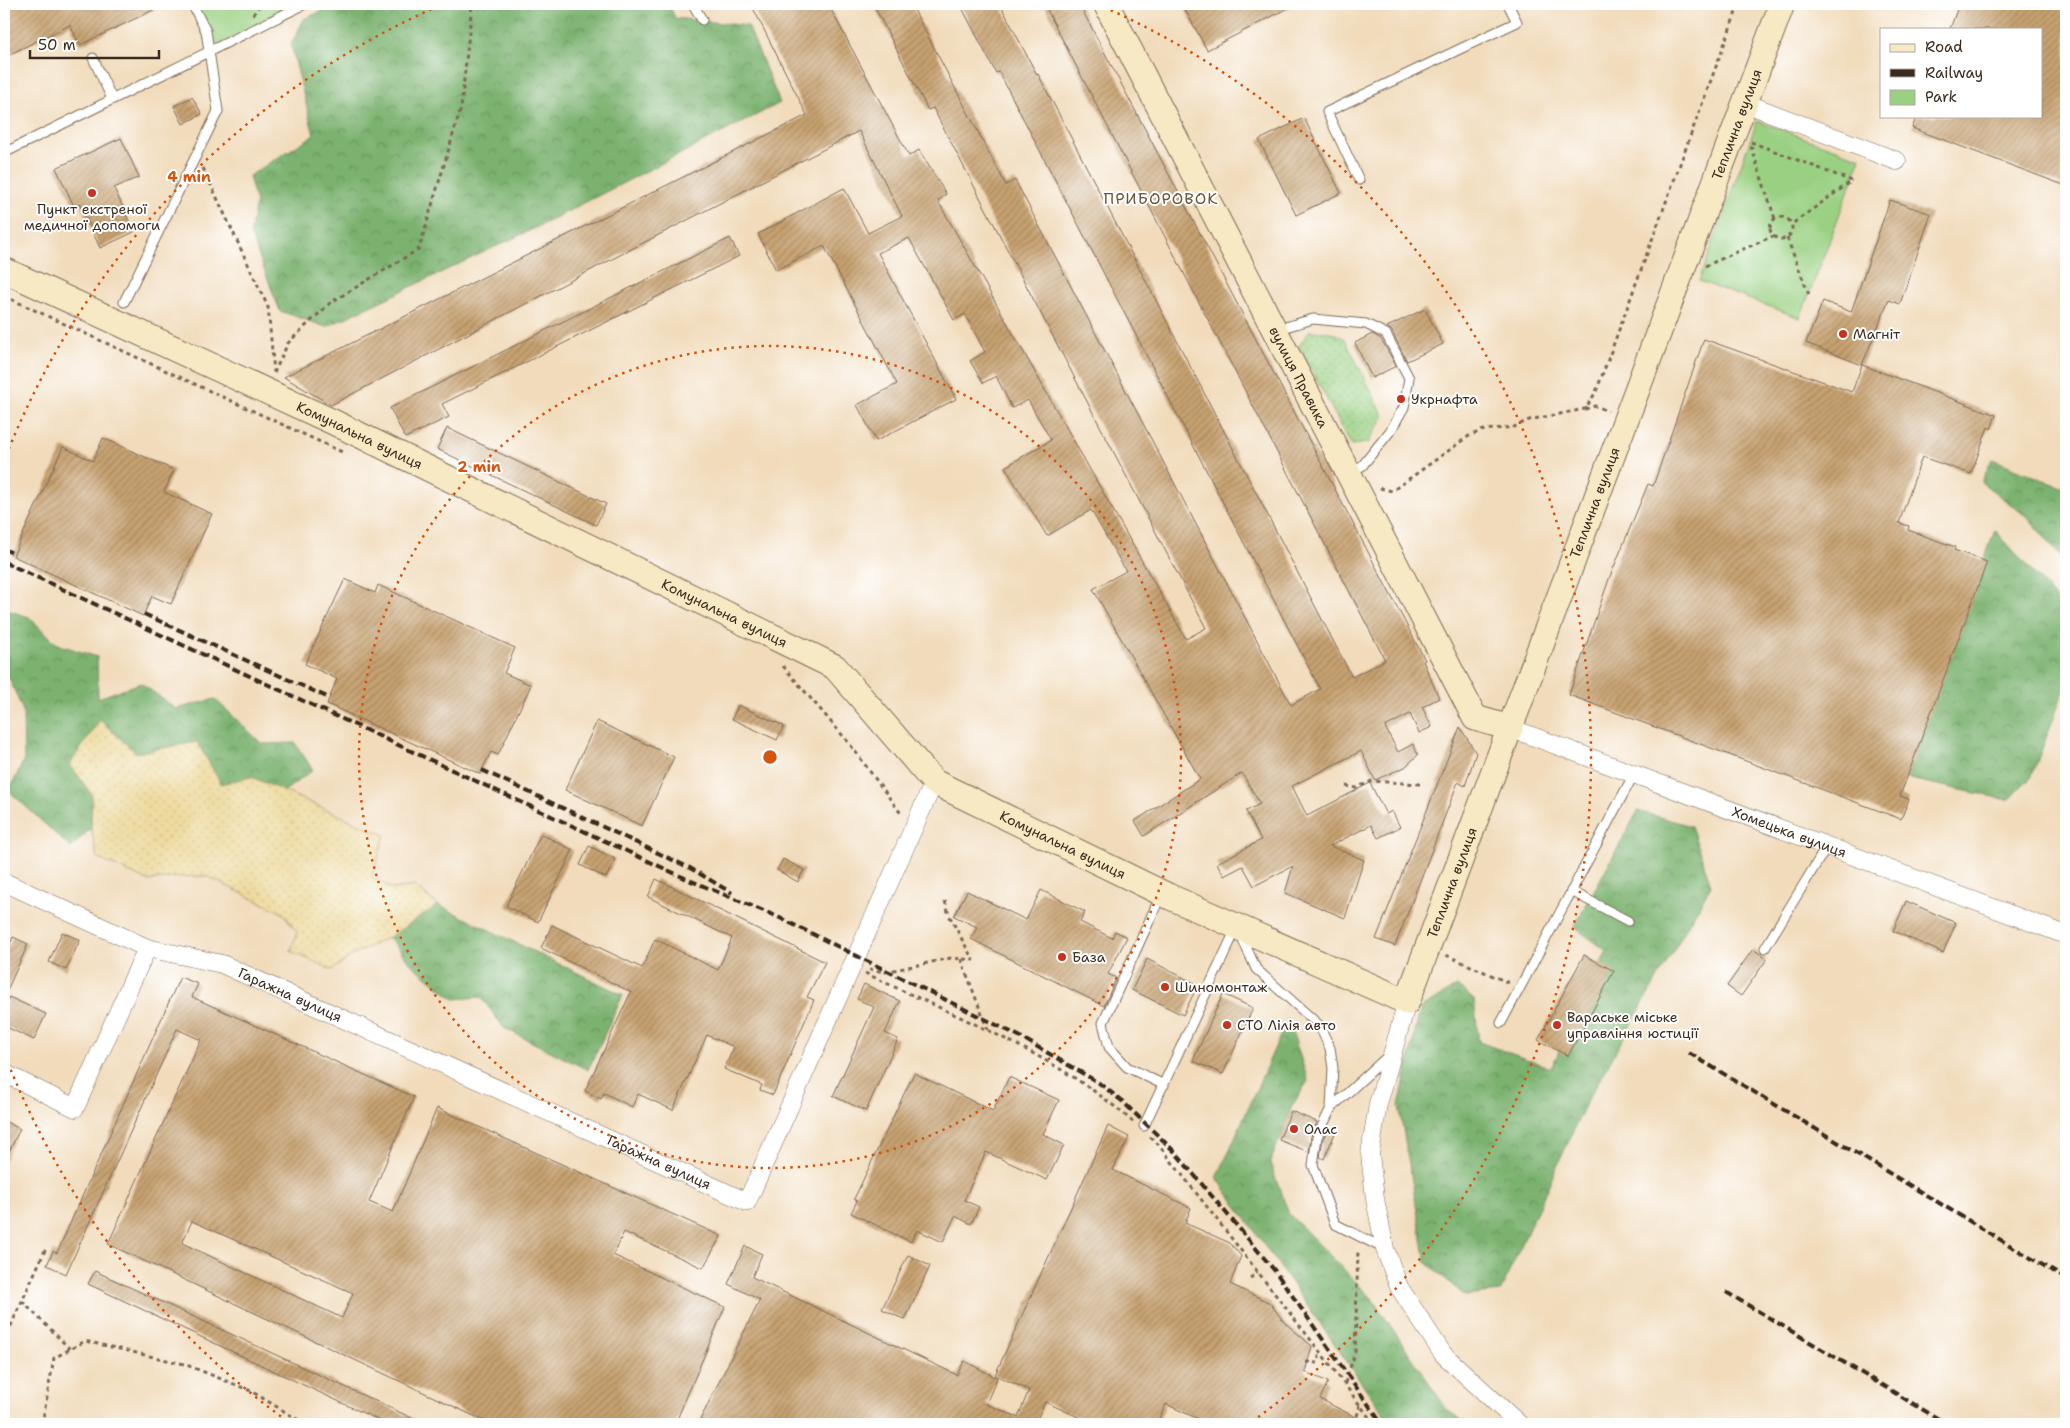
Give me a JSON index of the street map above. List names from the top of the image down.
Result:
{
  "streets": {
    "street": [
      "Теплична вулиця",
      "вулиця Правика",
      "Комунальна вулиця",
      "Хомецька вулиця",
      "Гаражна вулиця"
    ]
  },
  "crossings": [
    ["Теплична вулиця", "вулиця Правика"],
    ["Теплична вулиця", "Комунальна вулиця"],
    ["Теплична вулиця", "Хомецька вулиця"],
    ["вулиця Правика", "Хомецька вулиця"],
    ["Комунальна вулиця", "Гаражна вулиця"]
  ],
  "districts": ["ПРИБОРОВОК"],
  "places": [
    "Пункт екстреної медичної допомоги",
    "Магніт",
    "Укрнафта",
    "База",
    "Шиномонтаж",
    "СТО Лілія авто",
    "Вараське міське управління юстиції",
    "Олас"
  ],
  "legend": ["Road", "Railway", "Park"],
  "scale_bar": "50 m",
  "rings": ["4 min", "2 min"]
}
